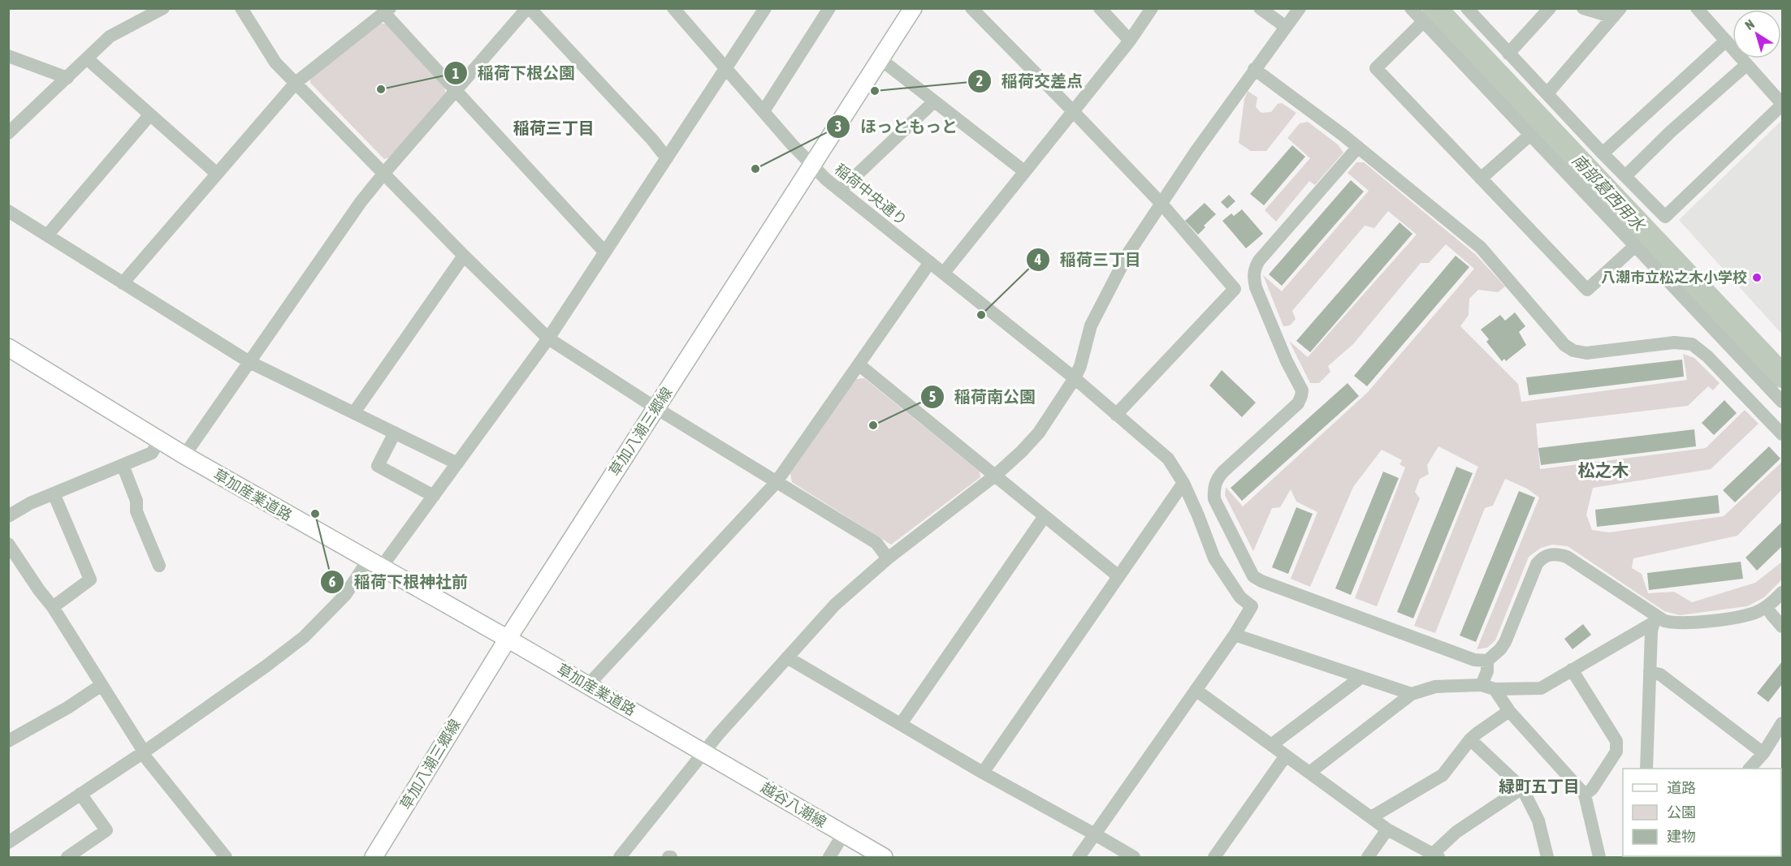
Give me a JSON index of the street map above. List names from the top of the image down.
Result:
{
  "streets": {
    "main road": ["草加八潮三郷線", "草加産業道路", "越谷八潮線"],
    "street": ["稲荷中央通り"]
  },
  "crossings": [
    ["稲荷中央通り", "草加八潮三郷線"],
    ["草加八潮三郷線", "草加産業道路"],
    ["草加産業道路", "越谷八潮線"]
  ],
  "districts": ["稲荷三丁目", "松之木", "緑町五丁目"],
  "water": ["南部葛西用水"],
  "places": [
    "稲荷下根公園",
    "稲荷交差点",
    "ほっともっと",
    "八潮市立松之木小学校",
    "稲荷三丁目",
    "稲荷南公園",
    "稲荷下根神社前"
  ],
  "legend": ["道路", "公園", "建物"],
  "north": "top left"
}
